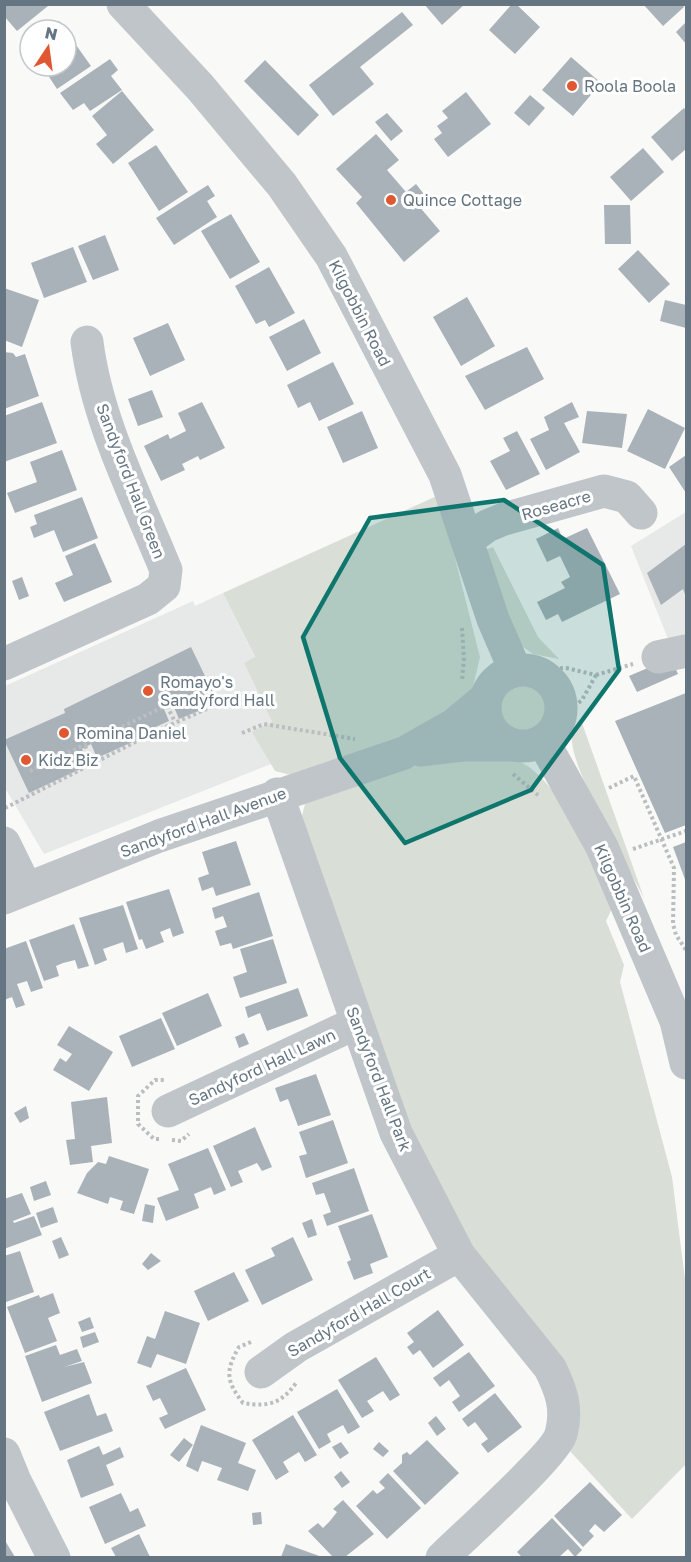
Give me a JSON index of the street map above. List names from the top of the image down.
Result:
{
  "streets": {
    "street": [
      "Kilgobbin Road",
      "Sandyford Hall Green",
      "Roseacre",
      "Sandyford Hall Avenue",
      "Sandyford Hall Lawn",
      "Sandyford Hall Park",
      "Sandyford Hall Court"
    ]
  },
  "crossings": [
    ["Kilgobbin Road", "Roseacre"],
    ["Kilgobbin Road", "Sandyford Hall Avenue"],
    ["Sandyford Hall Avenue", "Sandyford Hall Park"],
    ["Sandyford Hall Lawn", "Sandyford Hall Park"],
    ["Sandyford Hall Park", "Sandyford Hall Court"]
  ],
  "places": [
    "Roola Boola",
    "Quince Cottage",
    "Romayo's Sandyford Hall",
    "Romina Daniel",
    "Kidz Biz"
  ],
  "north": "top"
}
